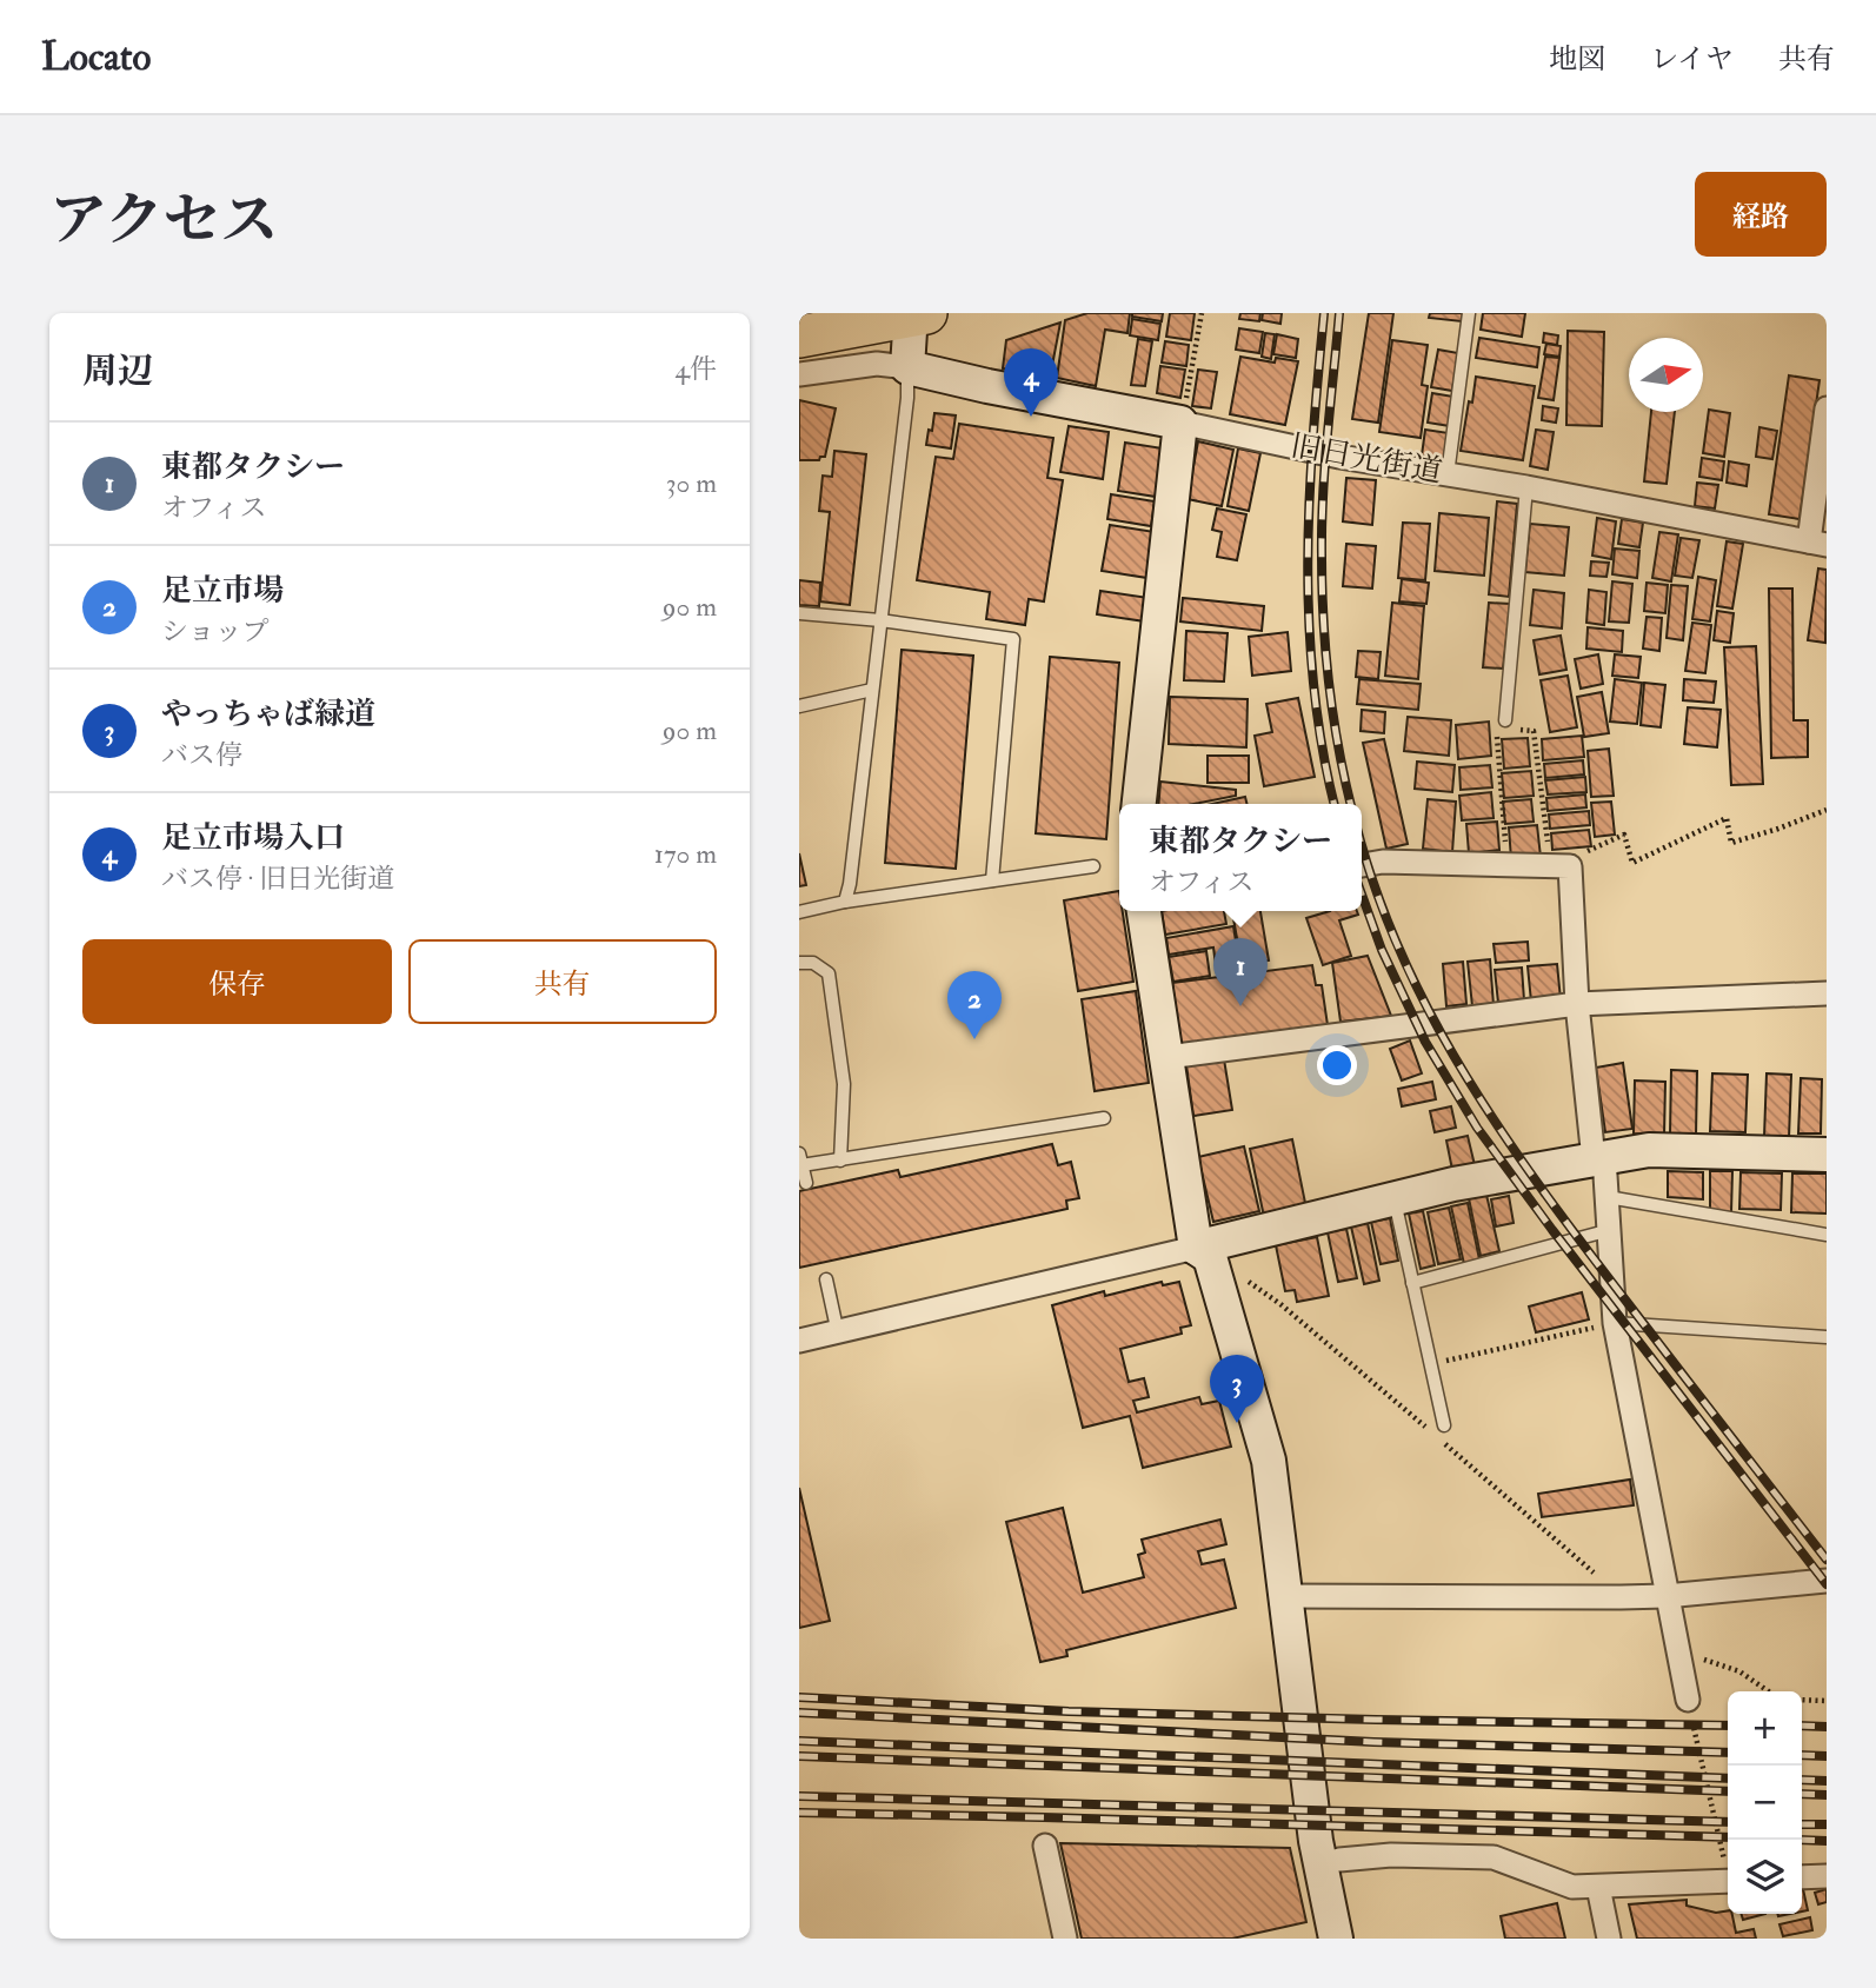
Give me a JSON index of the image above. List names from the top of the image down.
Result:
{
  "streets": {
    "street": ["旧日光街道"]
  },
  "north": "right",
  "page": {
    "header": "Locato",
    "nav": ["地図", "レイヤ", "共有"],
    "buttons": [
      "経路",
      ["保存", "共有"]
    ],
    "title": "アクセス",
    "heading": ["周辺", "4件"],
    "pins": [
      "4",
      "1",
      "2",
      "3"
    ],
    "list": [
      {
        "mark": "1",
        "name": "東都タクシー",
        "note": "オフィス",
        "value": "30 m"
      },
      {
        "mark": "2",
        "name": "足立市場",
        "note": "ショップ",
        "value": "90 m"
      },
      {
        "mark": "3",
        "name": "やっちゃば緑道",
        "note": "バス停",
        "value": "90 m"
      },
      {
        "mark": "4",
        "name": "足立市場入口",
        "note": "バス停 · 旧日光街道",
        "value": "170 m"
      }
    ],
    "popup": ["東都タクシー", "オフィス"],
    "map_buttons": ["+", "−"]
  }
}
